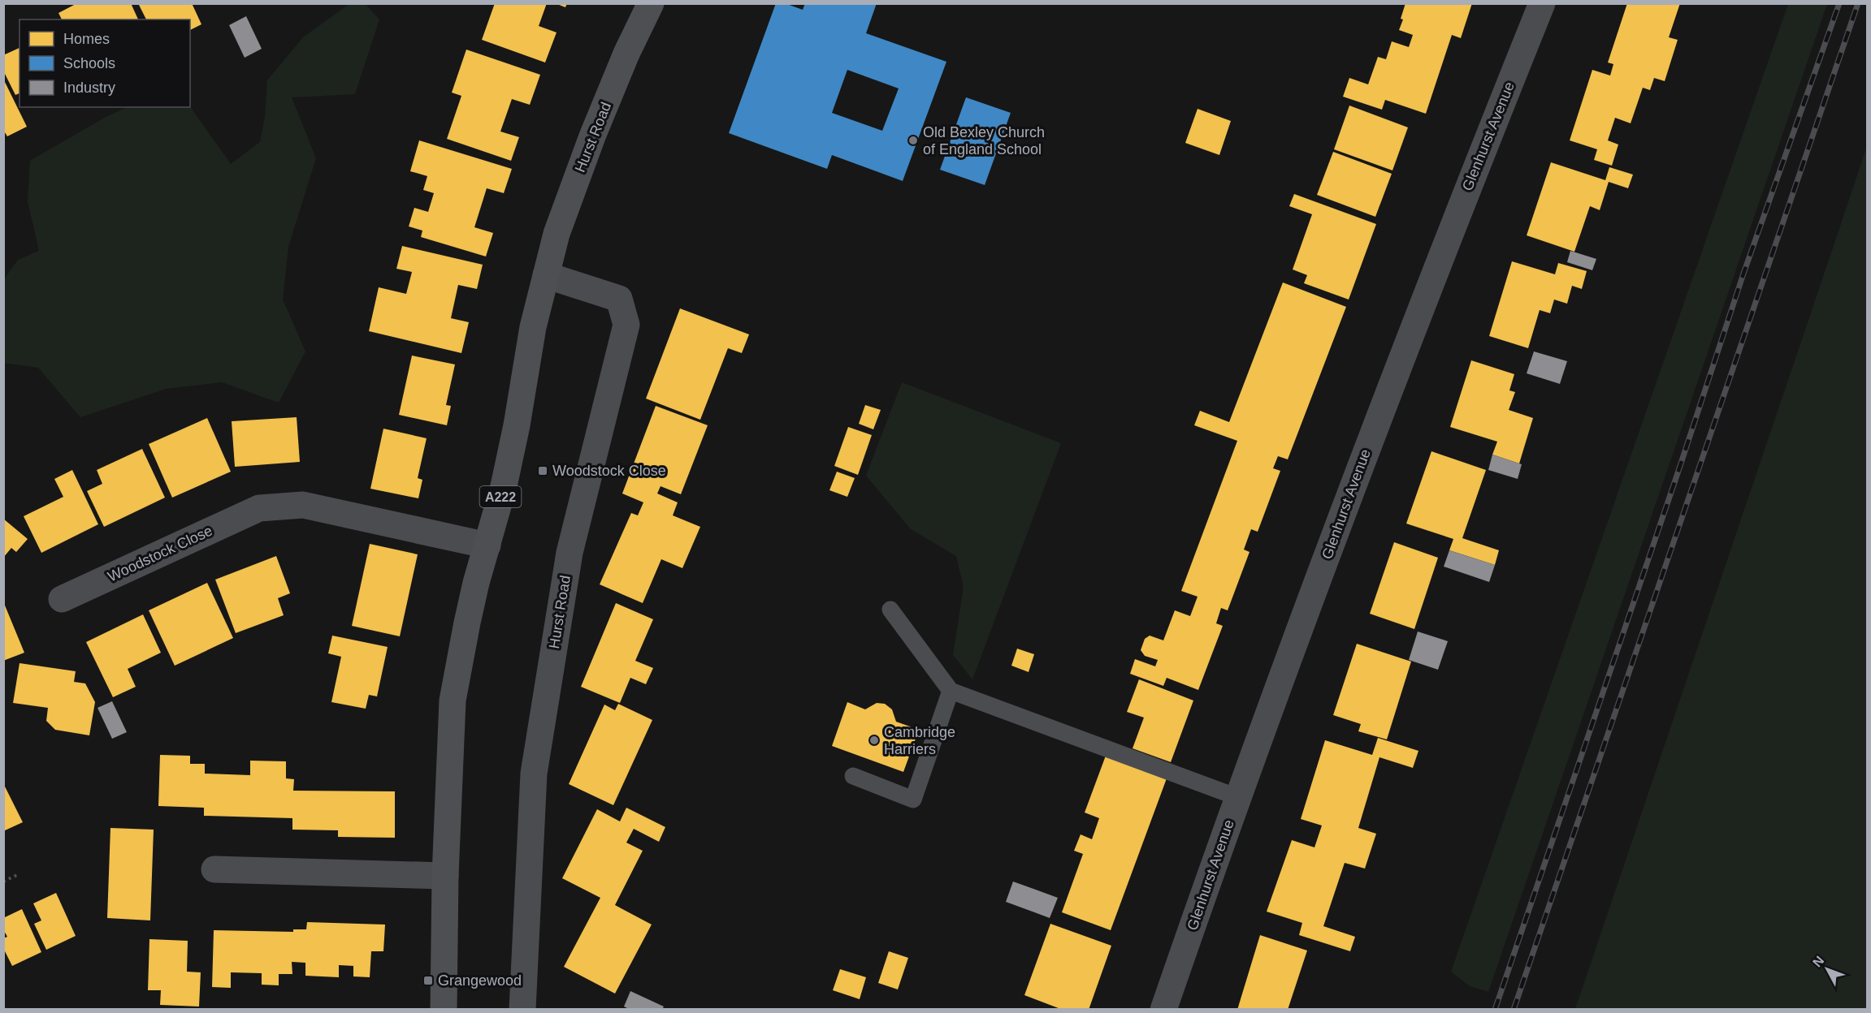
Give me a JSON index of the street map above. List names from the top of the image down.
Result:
{
  "streets": {
    "main road": ["Hurst Road", "A222"],
    "street": ["Glenhurst Avenue", "Woodstock Close"]
  },
  "crossings": [
    ["Hurst Road", "Woodstock Close"]
  ],
  "places": {
    "other": ["Old Bexley Church of England School", "Cambridge Harriers"],
    "transit": ["Woodstock Close", "Grangewood"]
  },
  "legend": ["Homes", "Schools", "Industry"],
  "north": "top left"
}
